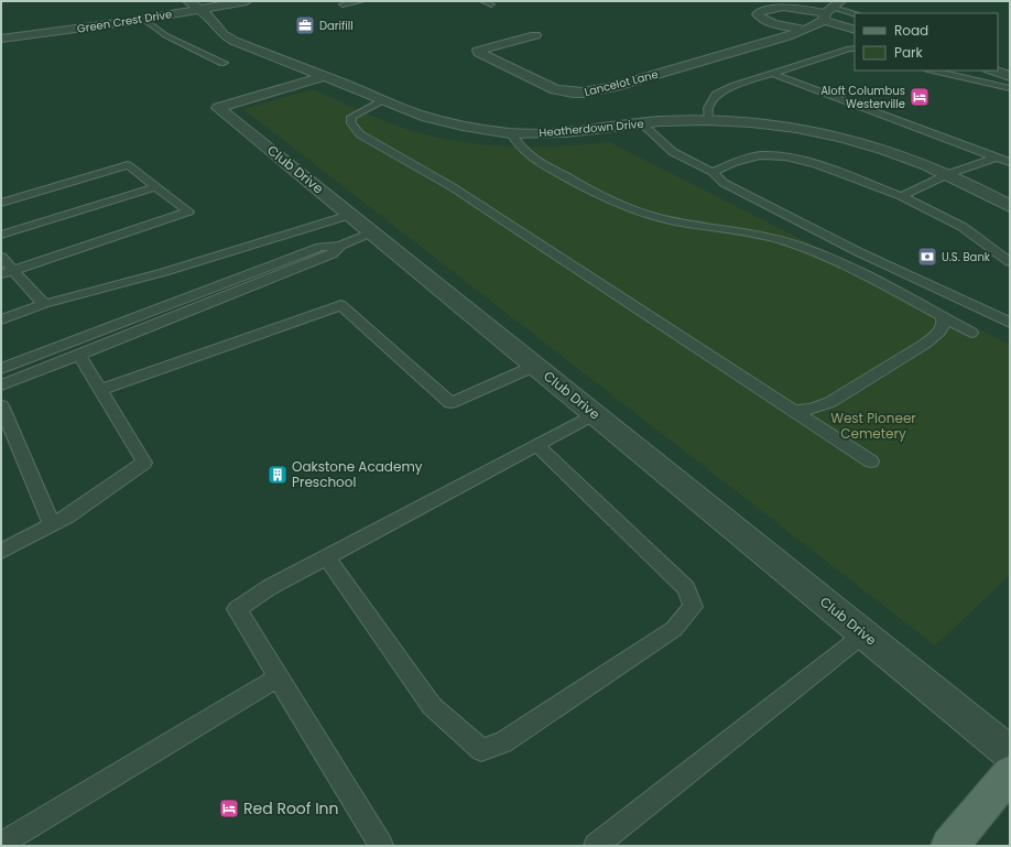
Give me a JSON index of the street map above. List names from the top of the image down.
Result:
{
  "streets": {
    "street": [
      "Green Crest Drive",
      "Lancelot Lane",
      "Heatherdown Drive",
      "Club Drive"
    ]
  },
  "crossings": [
    ["Green Crest Drive", "Heatherdown Drive"],
    ["Heatherdown Drive", "Club Drive"]
  ],
  "parks": ["West Pioneer Cemetery"],
  "places": {
    "office": ["Darifill"],
    "hotel": ["Aloft Columbus Westerville", "Red Roof Inn"],
    "bank": ["U.S. Bank"],
    "building": ["Oakstone Academy Preschool"]
  },
  "legend": ["Road", "Park"]
}
